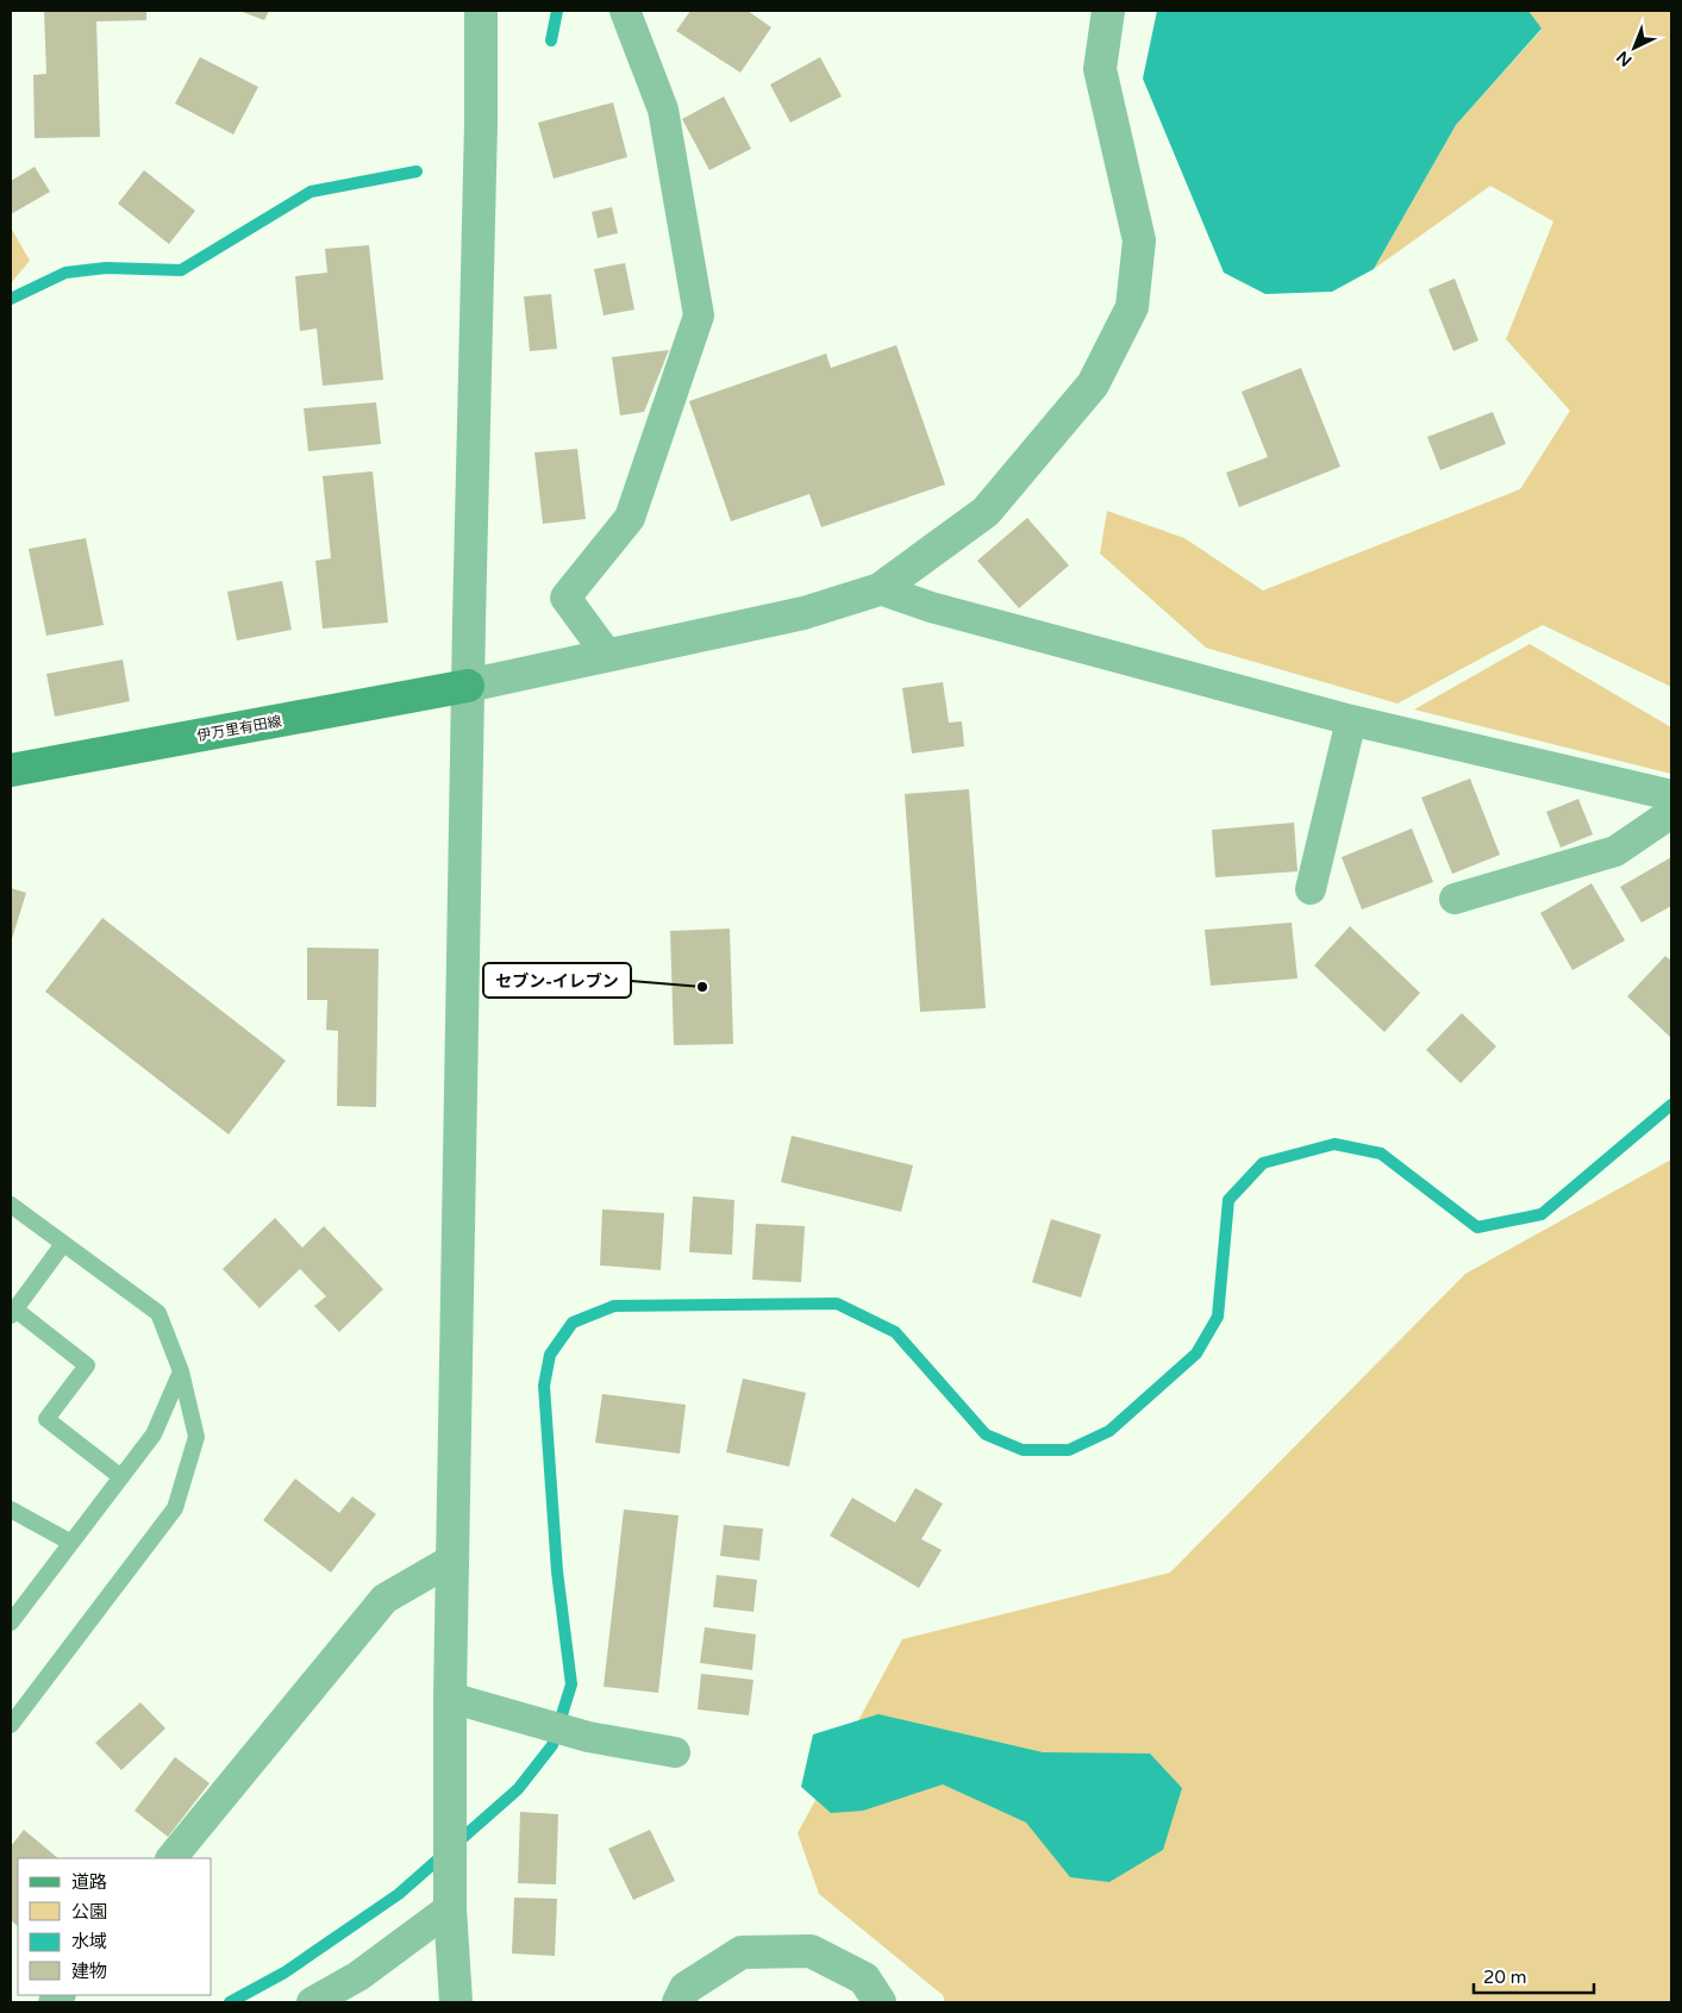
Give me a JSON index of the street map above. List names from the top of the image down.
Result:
{
  "streets": {
    "main road": ["伊万里有田線"]
  },
  "places": ["セブン-イレブン"],
  "legend": [
    "道路",
    "公園",
    "水域",
    "建物"
  ],
  "scale_bar": "20 m",
  "north": "bottom left"
}
